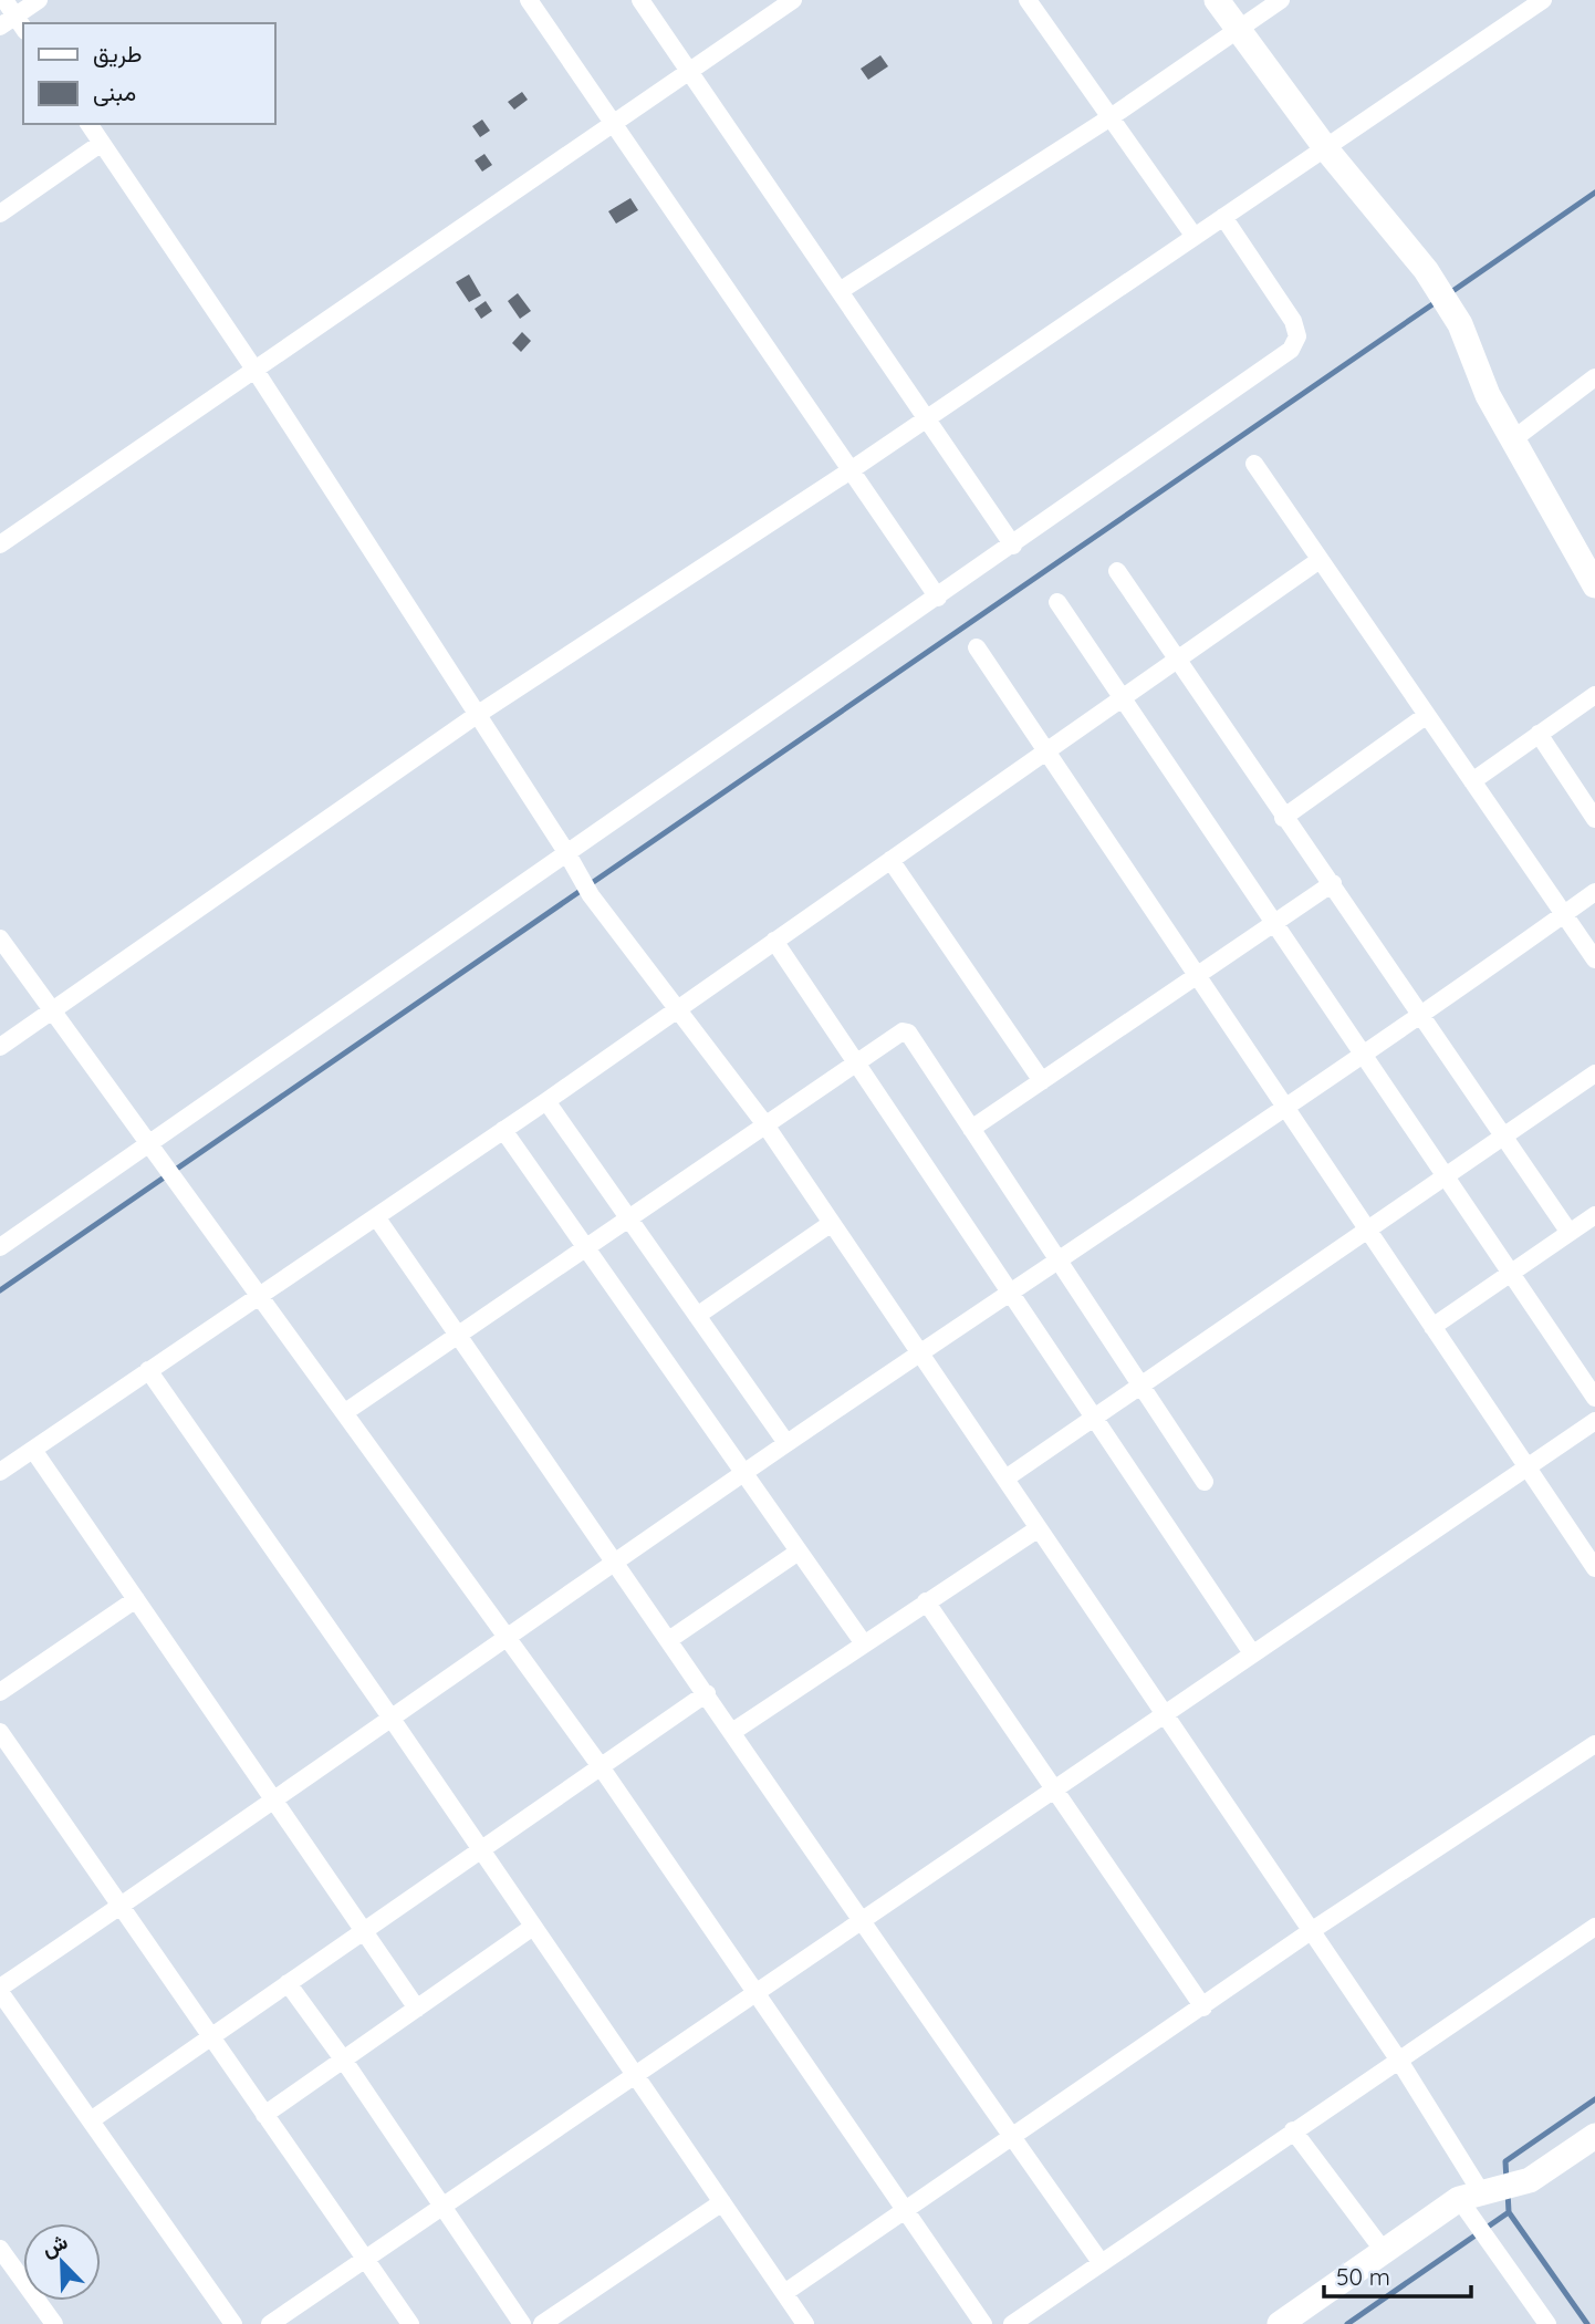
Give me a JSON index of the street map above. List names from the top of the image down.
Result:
{
  "legend": ["طريق", "مبنى"],
  "scale_bar": "50 m",
  "north": "top left"
}
